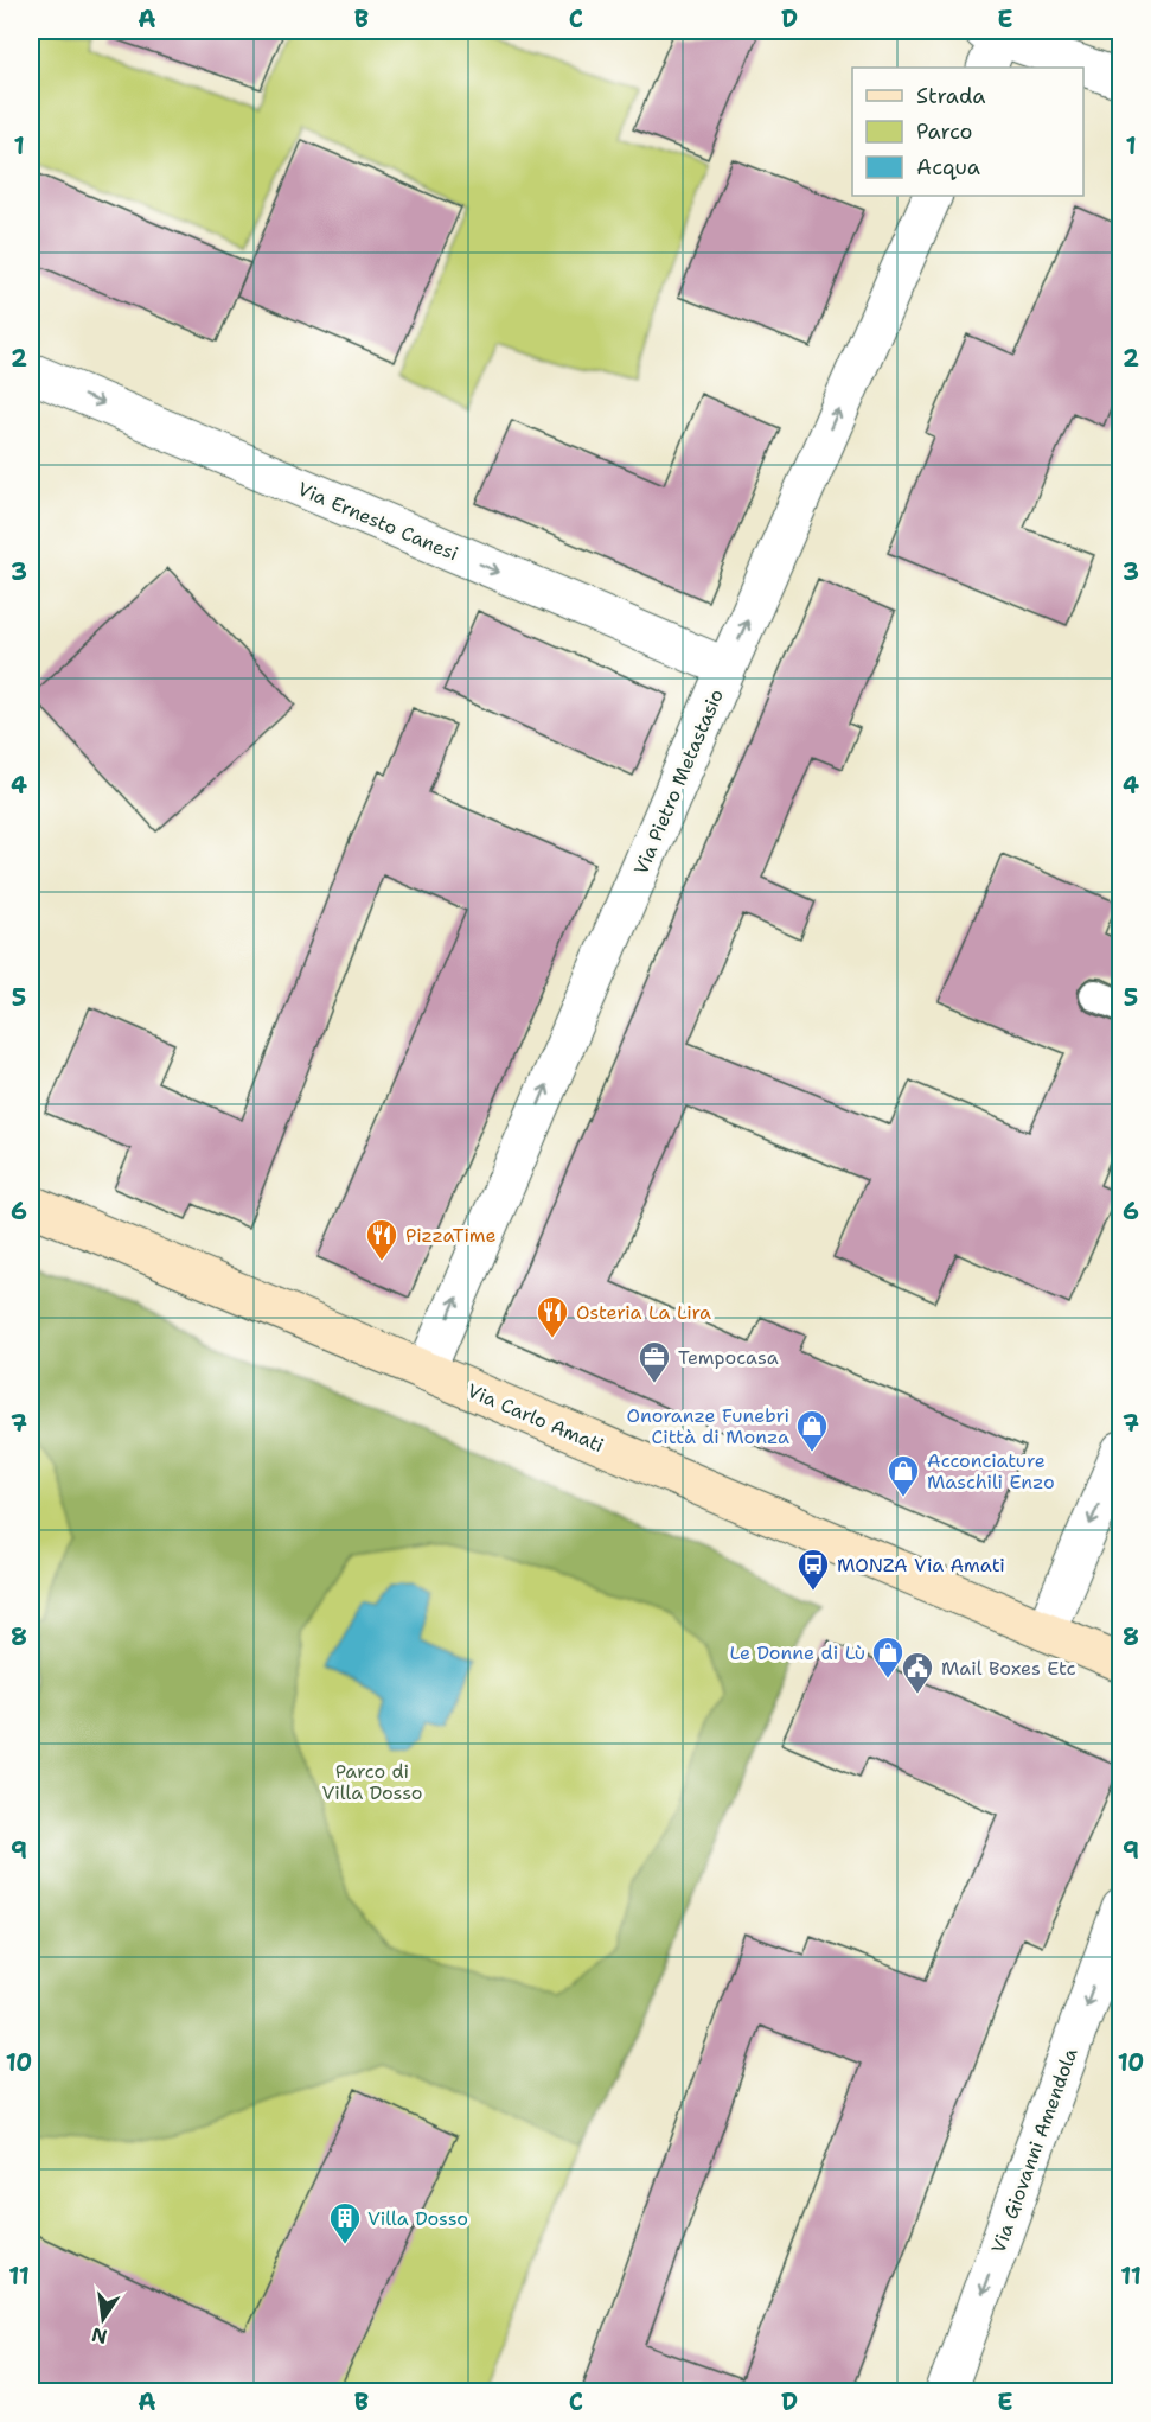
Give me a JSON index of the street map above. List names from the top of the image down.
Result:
{
  "streets": {
    "street": [
      "Via Ernesto Canesi",
      "Via Pietro Metastasio",
      "Via Carlo Amati",
      "Via Giovanni Amendola"
    ]
  },
  "crossings": [
    ["Via Ernesto Canesi", "Via Pietro Metastasio"],
    ["Via Pietro Metastasio", "Via Carlo Amati"]
  ],
  "one_way": ["Via Ernesto Canesi", "Via Pietro Metastasio", "Via Giovanni Amendola"],
  "parks": ["Parco di Villa Dosso"],
  "places": {
    "restaurant": ["PizzaTime", "Osteria La Lira"],
    "office": ["Tempocasa"],
    "shop": ["Onoranze Funebri Città di Monza", "Acconciature Maschili Enzo", "Le Donne di Lù"],
    "bus stop": ["MONZA Via Amati"],
    "public building": ["Mail Boxes Etc"],
    "building": ["Villa Dosso"]
  },
  "legend": ["Strada", "Parco", "Acqua"],
  "north": "bottom",
  "grid": {
    "columns": [
      "A",
      "B",
      "C",
      "D",
      "E"
    ],
    "rows": [
      "1",
      "2",
      "3",
      "4",
      "5",
      "6",
      "7",
      "8",
      "9",
      "10",
      "11"
    ]
  }
}
